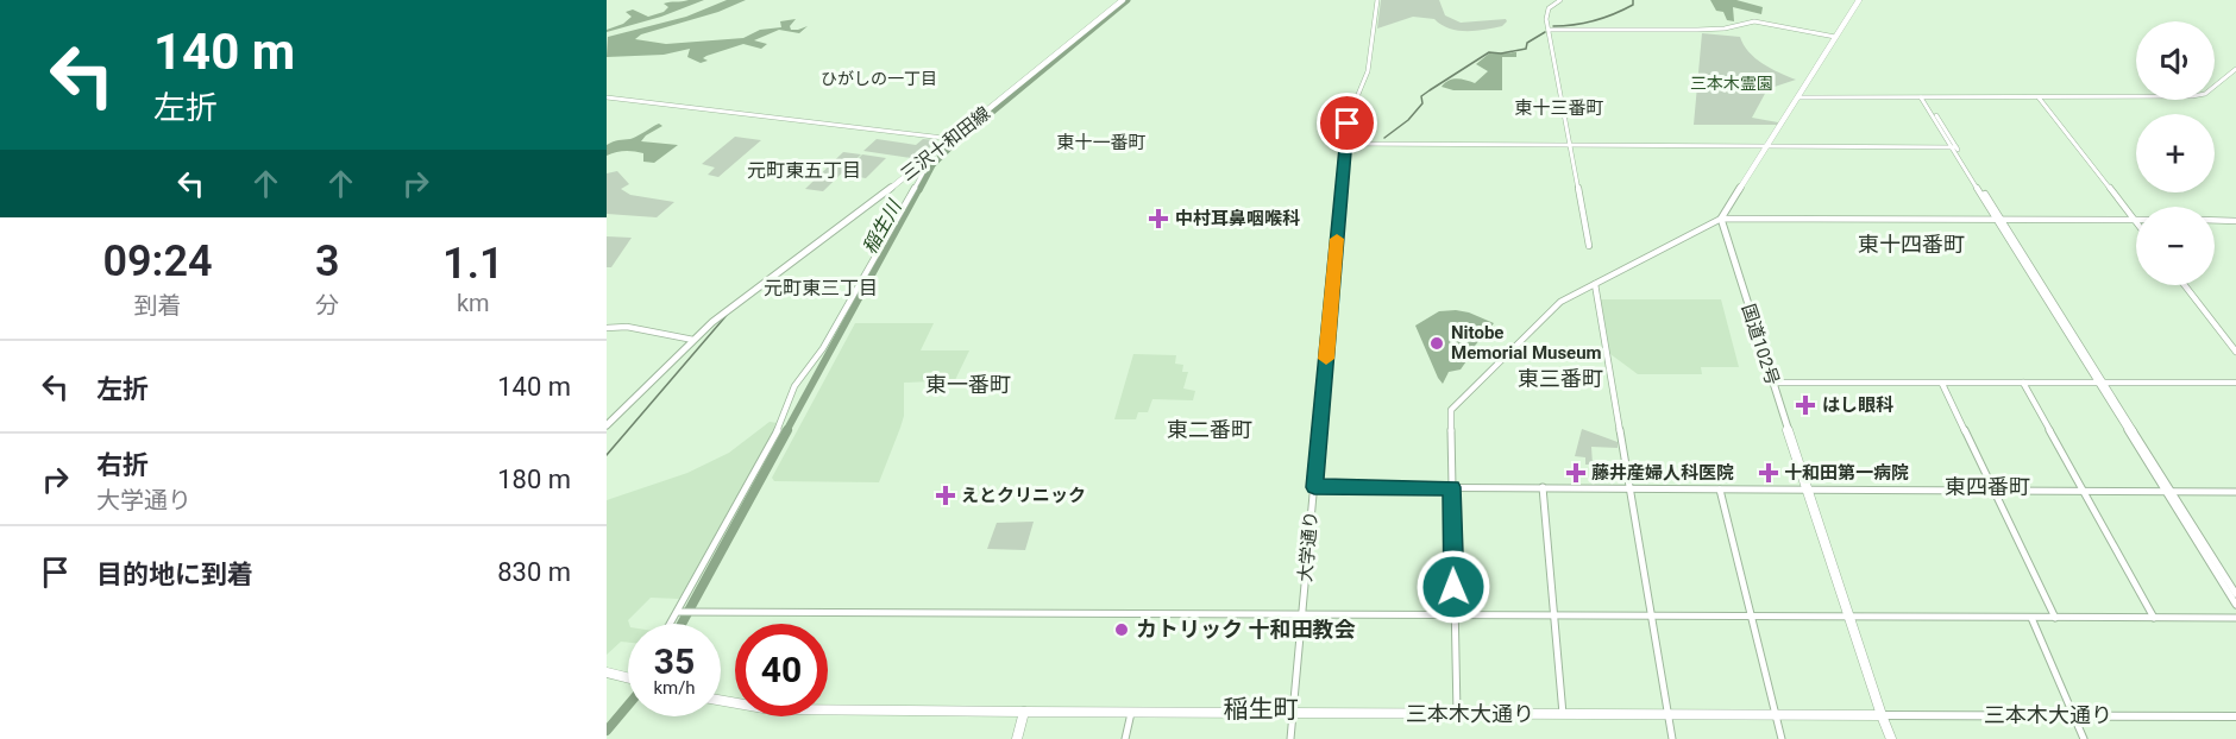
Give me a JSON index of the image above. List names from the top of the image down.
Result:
{
  "streets": {
    "main road": ["三沢十和田線", "国道102号", "三本木大通り"],
    "street": ["大学通り"]
  },
  "crossings": [
    ["国道102号", "三本木大通り"],
    ["大学通り", "三本木大通り"]
  ],
  "districts": [
    "ひがしの一丁目",
    "東十三番町",
    "東十一番町",
    "元町東五丁目",
    "東十四番町",
    "元町東三丁目",
    "東三番町",
    "東一番町",
    "東二番町",
    "東四番町",
    "稲生町"
  ],
  "water": ["稲生川"],
  "parks": ["三本木霊園"],
  "places": {
    "health": [
      "中村耳鼻咽喉科",
      "はし眼科",
      "藤井産婦人科医院",
      "十和田第一病院",
      "えとクリニック"
    ],
    "other": ["Nitobe Memorial Museum", "カトリック 十和田教会"]
  },
  "page": {
    "turn": ["140 m", "左折"],
    "map_buttons": ["+", "−"],
    "eta": [
      "09:24",
      "到着",
      "3",
      "分",
      "1.1",
      "km"
    ],
    "list": [
      {
        "name": "左折",
        "value": "140 m"
      },
      {
        "name": "右折",
        "note": "大学通り",
        "value": "180 m"
      },
      {
        "name": "目的地に到着",
        "value": "830 m"
      }
    ],
    "speed": "35 km/h",
    "limit": "40"
  }
}
